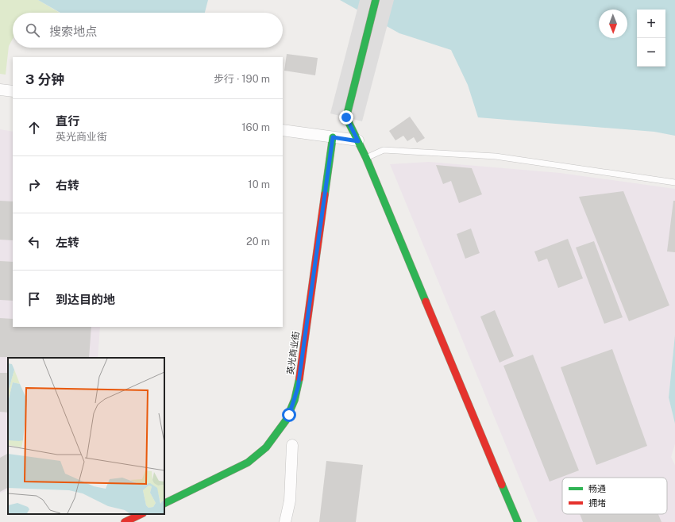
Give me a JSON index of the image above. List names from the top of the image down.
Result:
{
  "streets": {
    "main road": ["英光商业街"]
  },
  "legend": ["畅通", "拥堵"],
  "north": "bottom",
  "page": {
    "map_buttons": ["+", "−"],
    "search": "搜索地点",
    "heading": ["3 分钟", "步行 · 190 m"],
    "list": [
      ["直行", "英光商业街", "160 m"],
      ["右转", "10 m"],
      ["左转", "20 m"],
      "到达目的地"
    ]
  }
}
